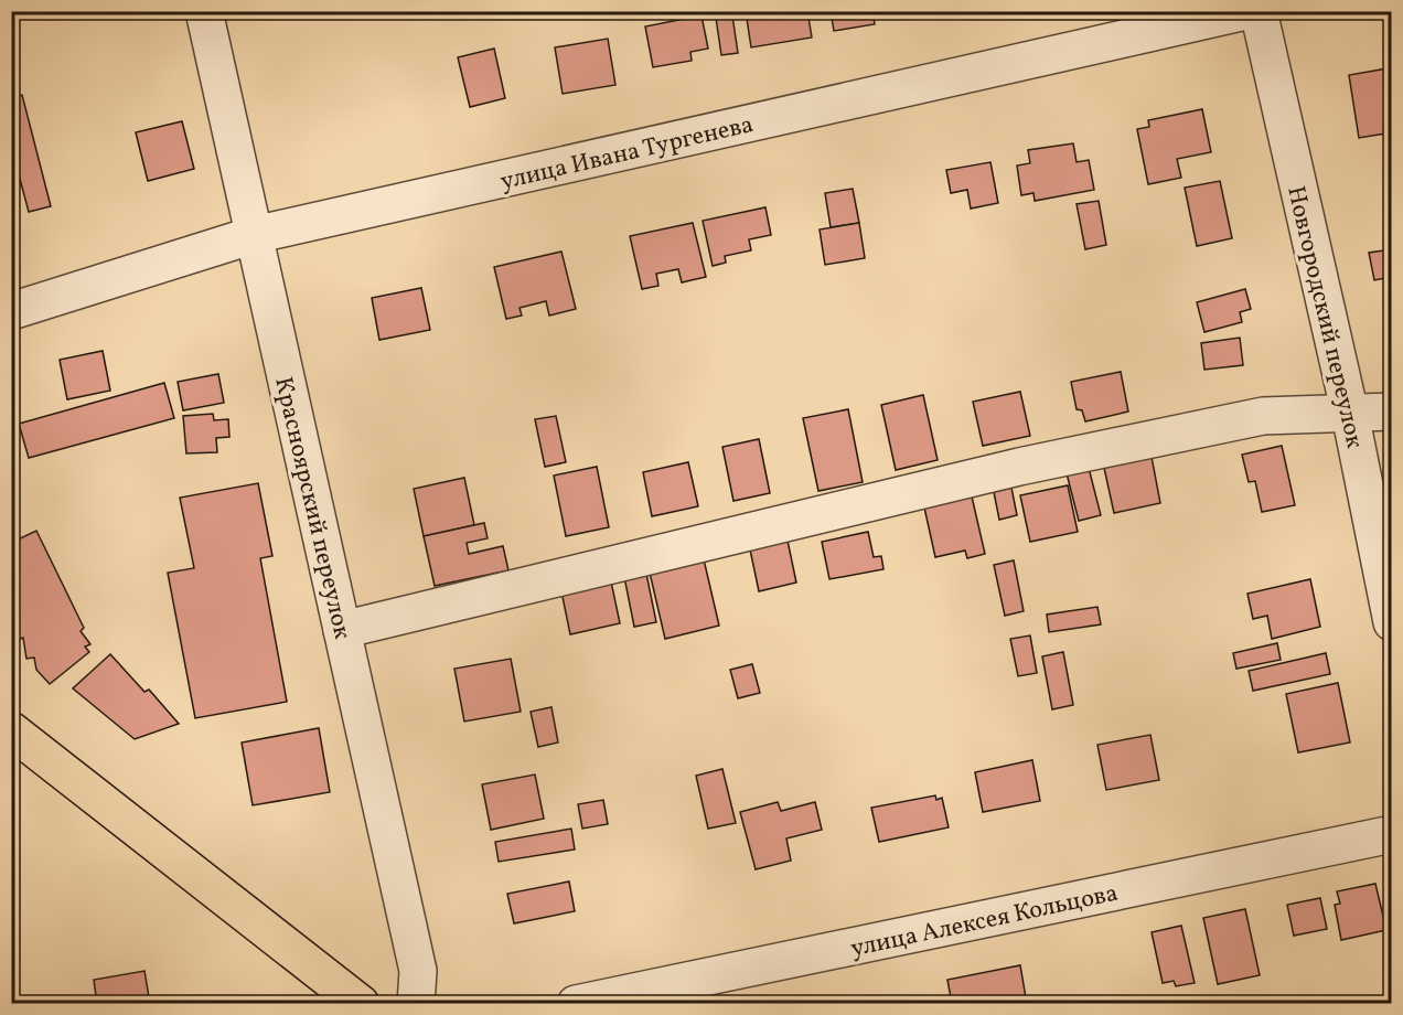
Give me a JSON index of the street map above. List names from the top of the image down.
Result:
{
  "streets": {
    "street": [
      "улица Ивана Тургенева",
      "Новгородский переулок",
      "Красноярский переулок",
      "улица Алексея Кольцова"
    ]
  },
  "crossings": [
    ["улица Ивана Тургенева", "Красноярский переулок"]
  ]
}
